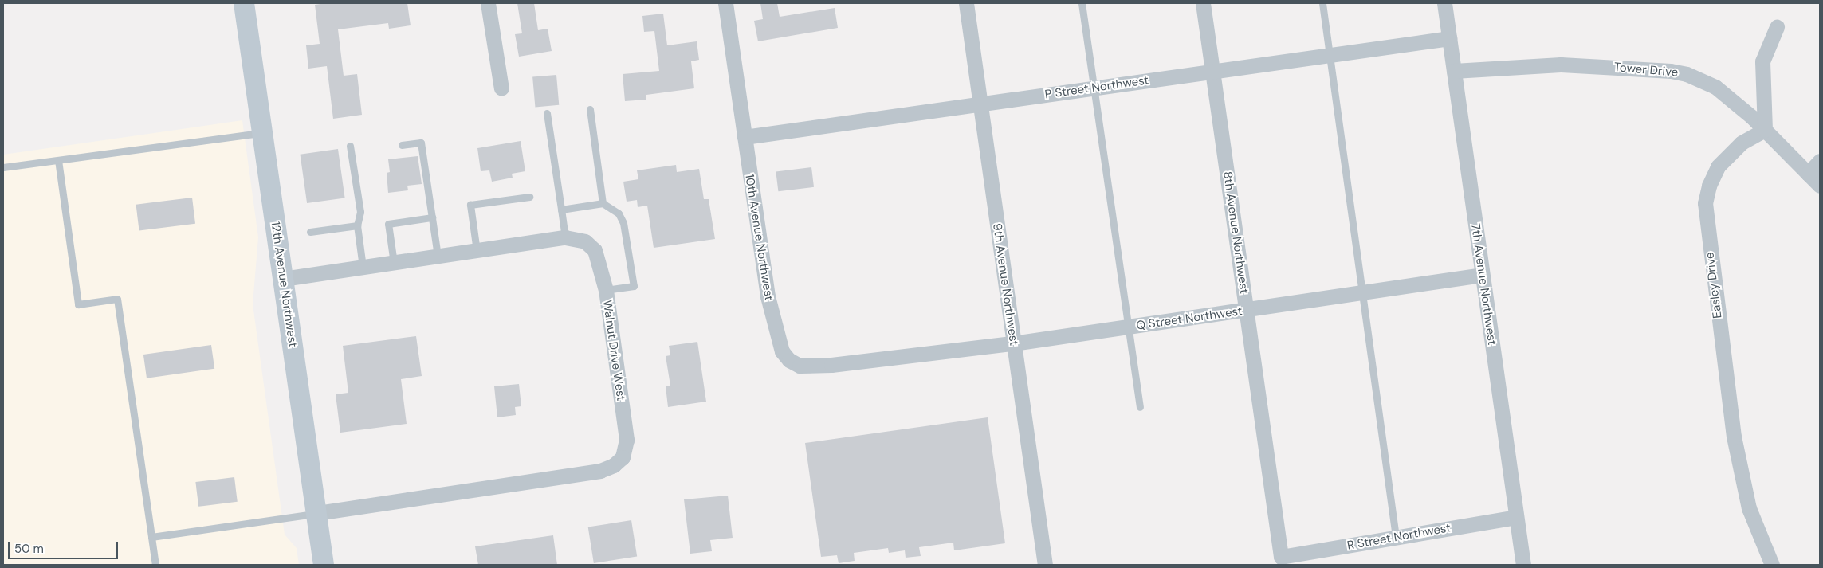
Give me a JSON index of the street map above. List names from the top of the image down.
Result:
{
  "streets": {
    "main road": ["12th Avenue Northwest"],
    "street": [
      "Tower Drive",
      "P Street Northwest",
      "8th Avenue Northwest",
      "10th Avenue Northwest",
      "9th Avenue Northwest",
      "7th Avenue Northwest",
      "Easley Drive",
      "Q Street Northwest",
      "Walnut Drive West",
      "R Street Northwest"
    ]
  },
  "crossings": [
    ["Tower Drive", "7th Avenue Northwest"],
    ["Tower Drive", "Easley Drive"],
    ["P Street Northwest", "8th Avenue Northwest"],
    ["P Street Northwest", "10th Avenue Northwest"],
    ["P Street Northwest", "9th Avenue Northwest"],
    ["P Street Northwest", "7th Avenue Northwest"],
    ["8th Avenue Northwest", "Q Street Northwest"],
    ["8th Avenue Northwest", "R Street Northwest"],
    ["10th Avenue Northwest", "Q Street Northwest"],
    ["12th Avenue Northwest", "Walnut Drive West"],
    ["9th Avenue Northwest", "Q Street Northwest"],
    ["7th Avenue Northwest", "Q Street Northwest"],
    ["7th Avenue Northwest", "R Street Northwest"]
  ],
  "scale_bar": "50 m"
}
